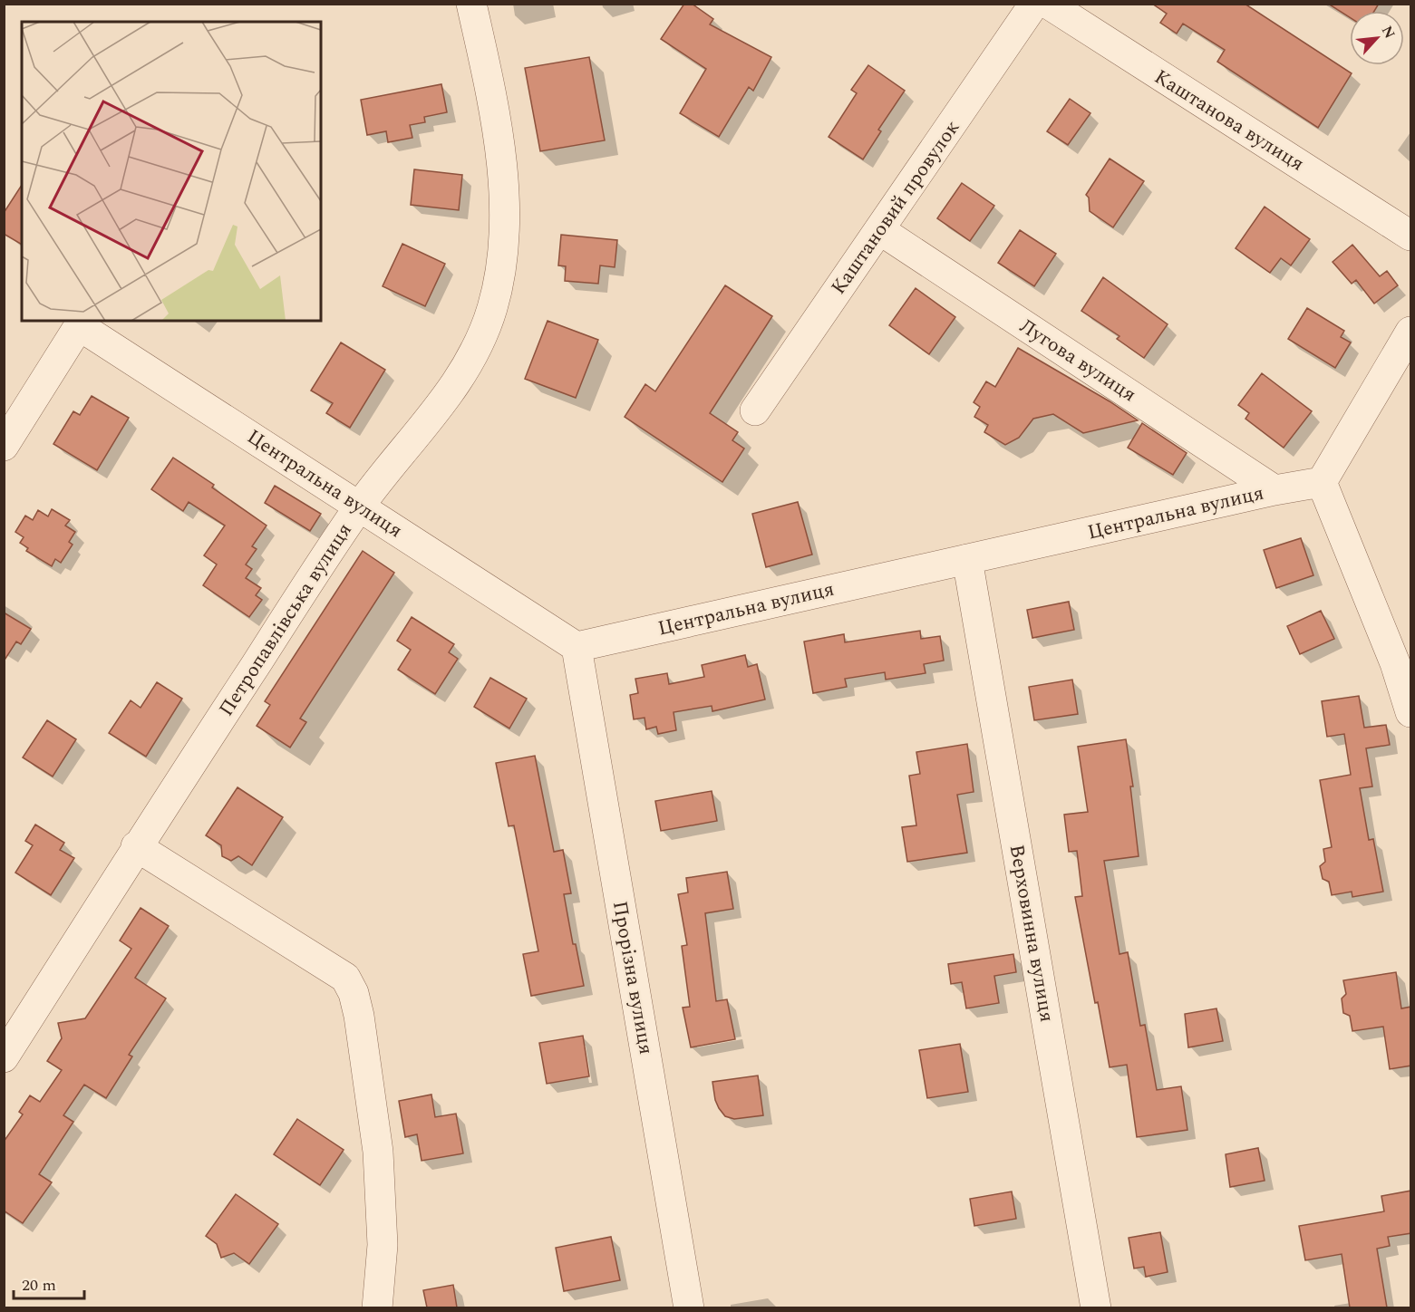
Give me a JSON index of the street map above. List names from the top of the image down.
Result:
{
  "streets": {
    "street": [
      "Каштанова вулиця",
      "Каштановий провулок",
      "Лугова вулиця",
      "Центральна вулиця",
      "Петропавлівська вулиця",
      "Верховинна вулиця",
      "Прорізна вулиця"
    ]
  },
  "crossings": [
    ["Каштановий провулок", "Лугова вулиця"],
    ["Лугова вулиця", "Центральна вулиця"],
    ["Центральна вулиця", "Петропавлівська вулиця"],
    ["Центральна вулиця", "Верховинна вулиця"],
    ["Центральна вулиця", "Прорізна вулиця"]
  ],
  "scale_bar": "20 m",
  "north": "top right"
}
